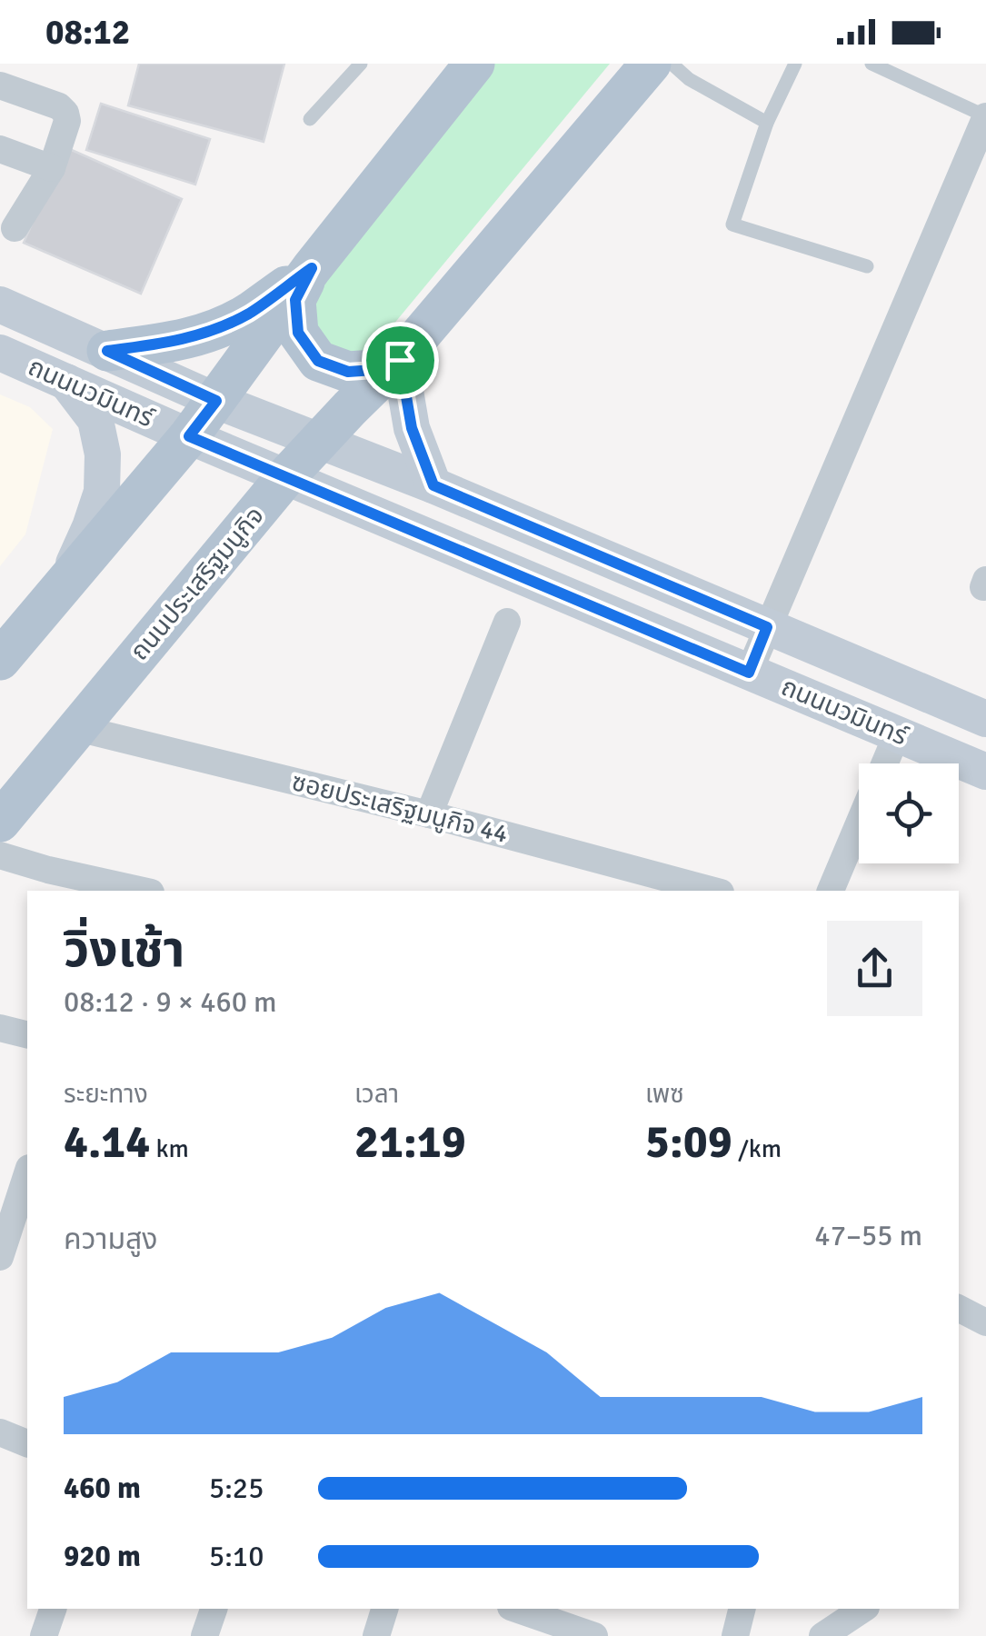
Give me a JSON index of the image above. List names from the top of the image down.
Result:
{
  "streets": {
    "main road": ["ถนนนวมินทร์", "ถนนประเสริฐมนูกิจ"],
    "street": ["ซอยประเสริฐมนูกิจ 44"]
  },
  "crossings": [
    ["ถนนนวมินทร์", "ถนนประเสริฐมนูกิจ"],
    ["ถนนประเสริฐมนูกิจ", "ซอยประเสริฐมนูกิจ 44"]
  ],
  "page": {
    "status": "08:12",
    "heading": ["วิ่งเช้า", "08:12 · 9 × 460 m"],
    "stats": [
      ["ระยะทาง", "4.14 km"],
      ["เวลา", "21:19"],
      ["เพซ", "5:09 /km"]
    ],
    "chart": ["ความสูง", "47–55 m"],
    "list": [
      {
        "name": "460 m",
        "note": "5:25"
      },
      {
        "name": "920 m",
        "note": "5:10"
      }
    ]
  }
}
